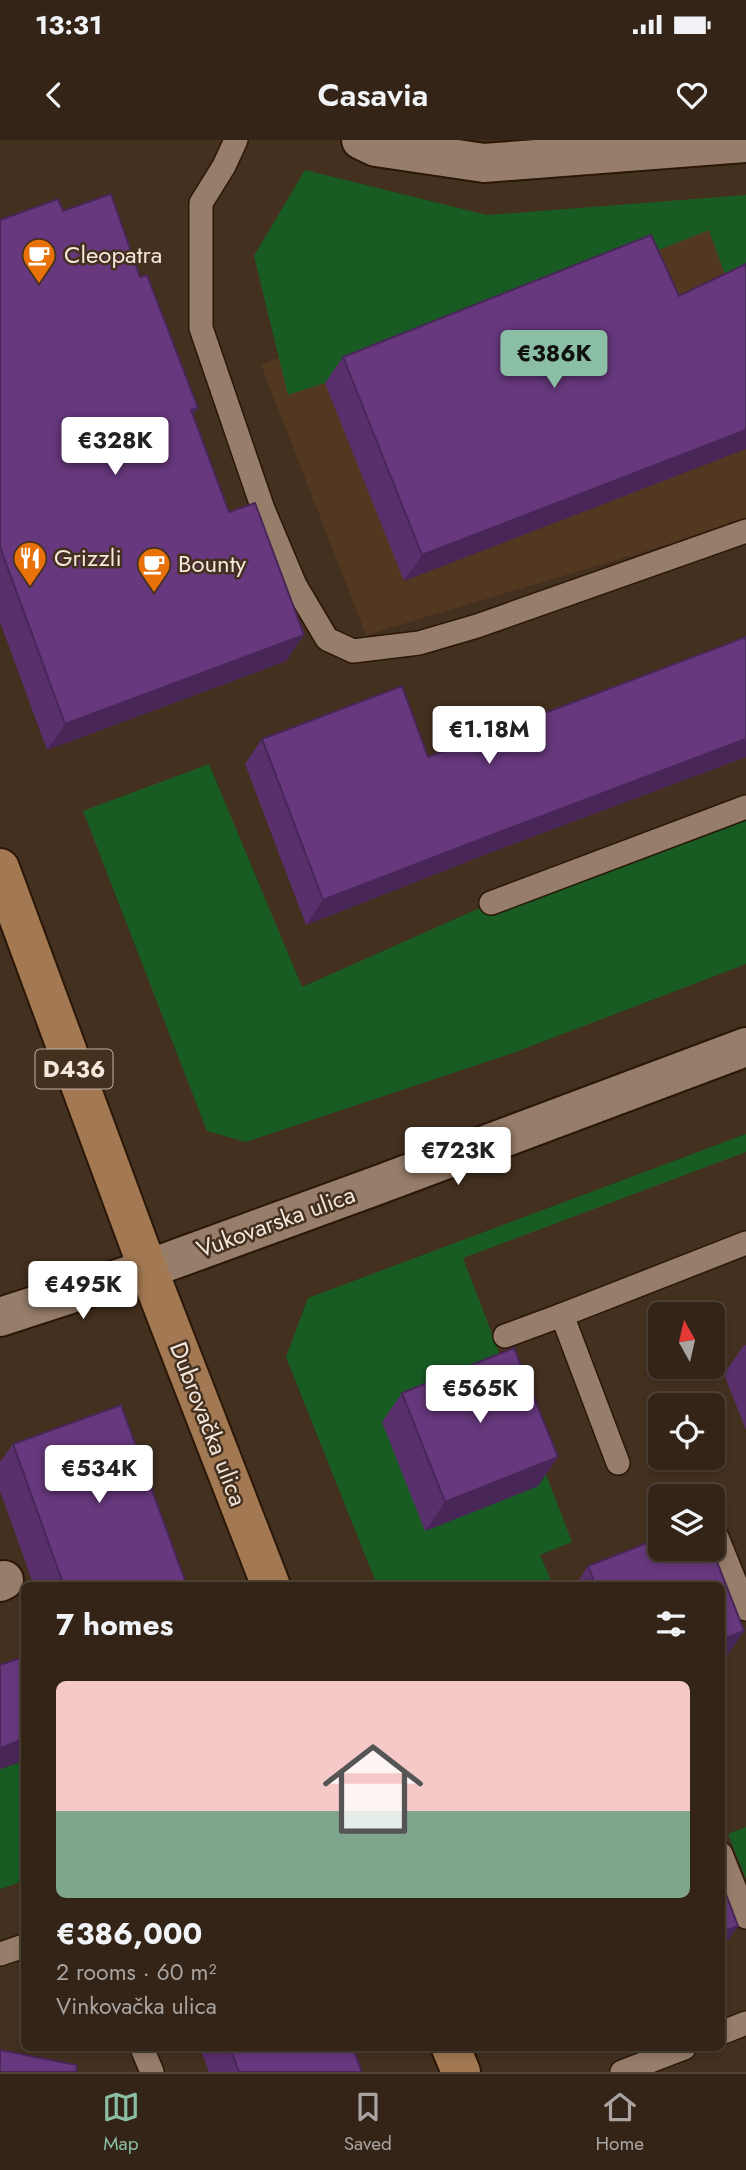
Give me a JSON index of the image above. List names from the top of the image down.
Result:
{
  "streets": {
    "main road": ["D436", "Dubrovačka ulica"],
    "street": ["Vukovarska ulica"]
  },
  "crossings": [
    ["Vukovarska ulica", "Dubrovačka ulica"]
  ],
  "places": {
    "cafe": ["Cleopatra", "Bounty"],
    "restaurant": ["Grizzli"]
  },
  "north": "top",
  "page": {
    "status": "13:31",
    "header": "Casavia",
    "price": [
      "€386K",
      "€328K",
      "€1.18M",
      "€723K",
      "€495K",
      "€565K",
      "€534K"
    ],
    "heading": "7 homes",
    "list": [
      {
        "name": "€386,000",
        "note": "2 rooms · 60 m² · Vinkovačka ulica"
      }
    ],
    "tabs": ["Map", "Saved", "Home"]
  }
}
